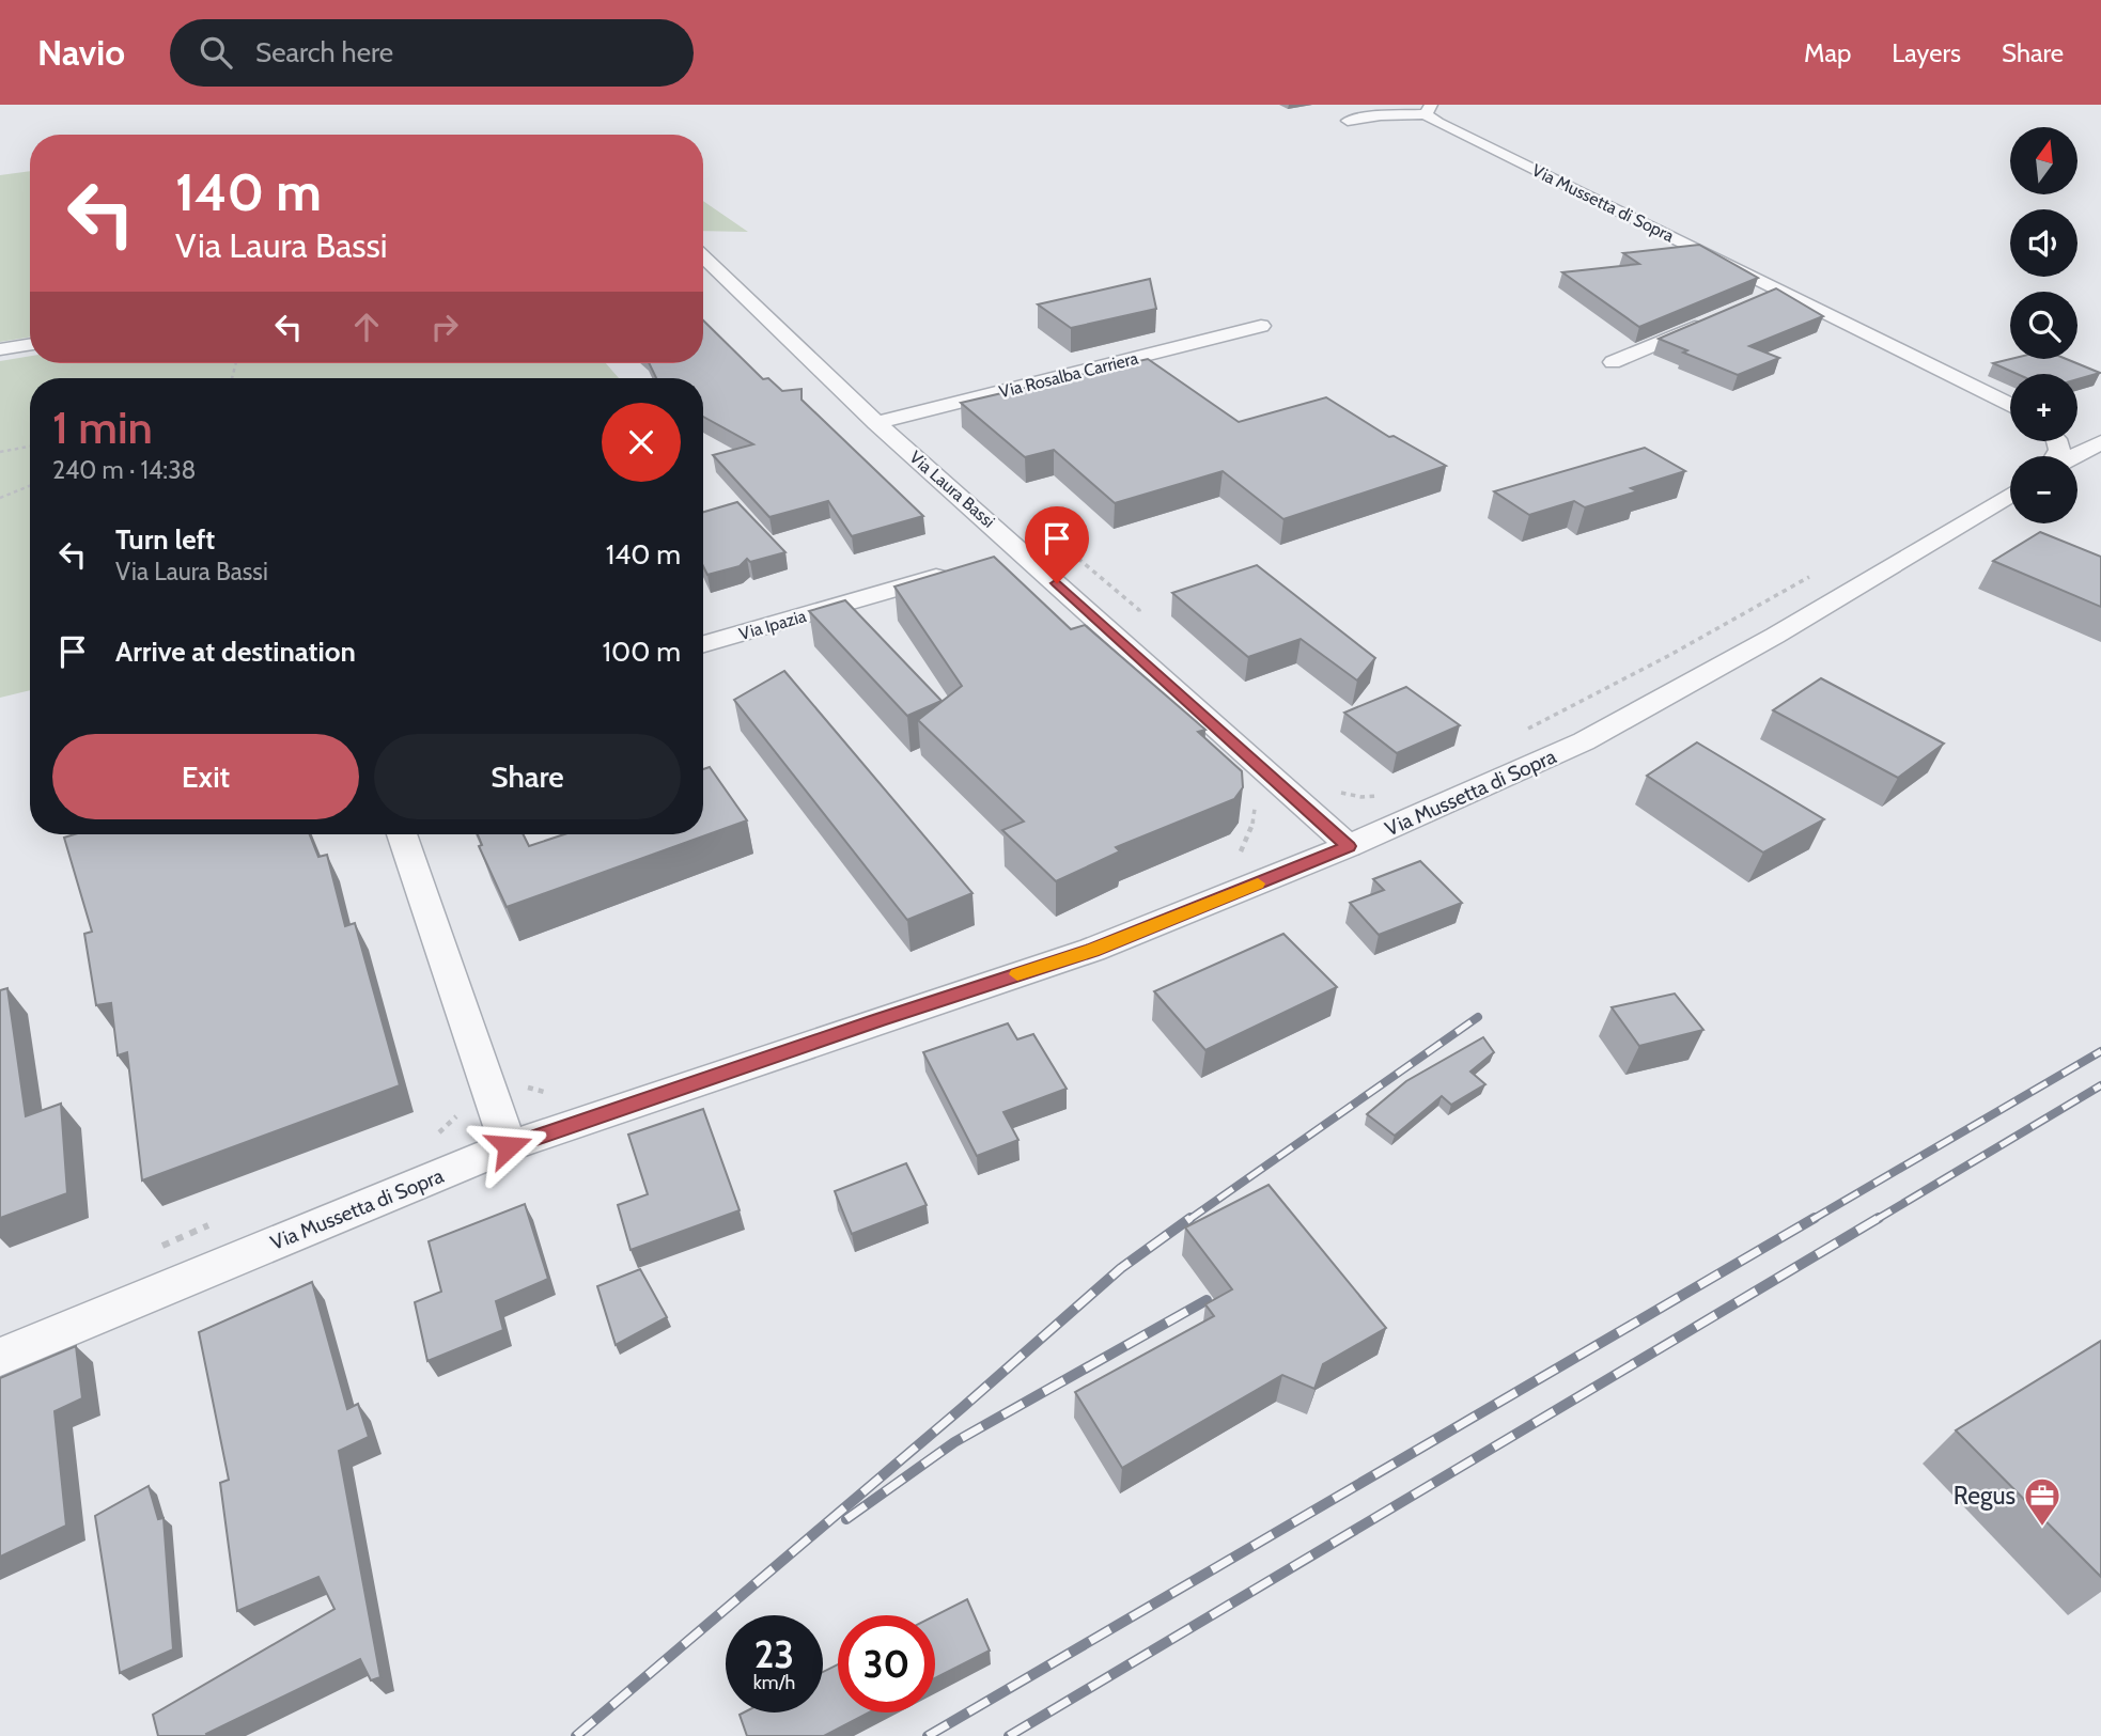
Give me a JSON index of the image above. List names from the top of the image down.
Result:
{
  "streets": {
    "street": [
      "Via Mussetta di Sopra",
      "Via Rosalba Carriera",
      "Via Laura Bassi",
      "Via Ipazia"
    ]
  },
  "crossings": [
    ["Via Mussetta di Sopra", "Via Laura Bassi"],
    ["Via Rosalba Carriera", "Via Laura Bassi"]
  ],
  "places": {
    "office": ["Regus"]
  },
  "north": "top",
  "page": {
    "header": "Navio",
    "search": "Search here",
    "nav": ["Map", "Layers", "Share"],
    "map_buttons": ["+", "−"],
    "turn": ["140 m", "Via Laura Bassi"],
    "heading": ["1 min", "240 m · 14:38"],
    "list": [
      {
        "name": "Turn left",
        "note": "Via Laura Bassi",
        "value": "140 m"
      },
      {
        "name": "Arrive at destination",
        "value": "100 m"
      }
    ],
    "buttons": ["Exit", "Share"],
    "speed": "23 km/h",
    "limit": "30"
  }
}
